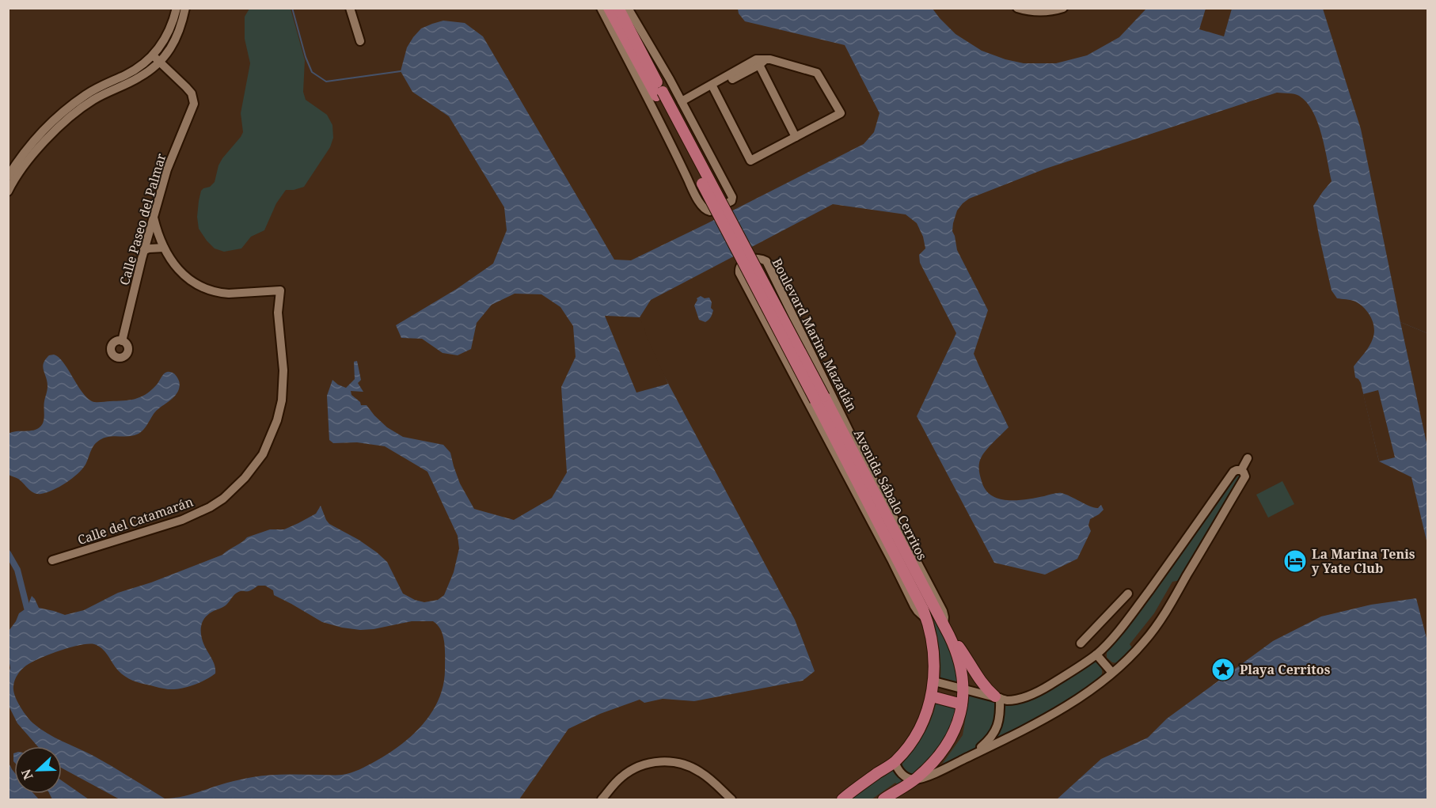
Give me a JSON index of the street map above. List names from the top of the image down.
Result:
{
  "streets": {
    "main road": ["Avenida Sábalo Cerritos"],
    "street": ["Calle Paseo del Palmar", "Boulevard Marina Mazatlán", "Calle del Catamarán"]
  },
  "crossings": [
    ["Boulevard Marina Mazatlán", "Avenida Sábalo Cerritos"]
  ],
  "places": {
    "hotel": ["La Marina Tenis y Yate Club"],
    "place": ["Playa Cerritos"]
  },
  "north": "left"
}
